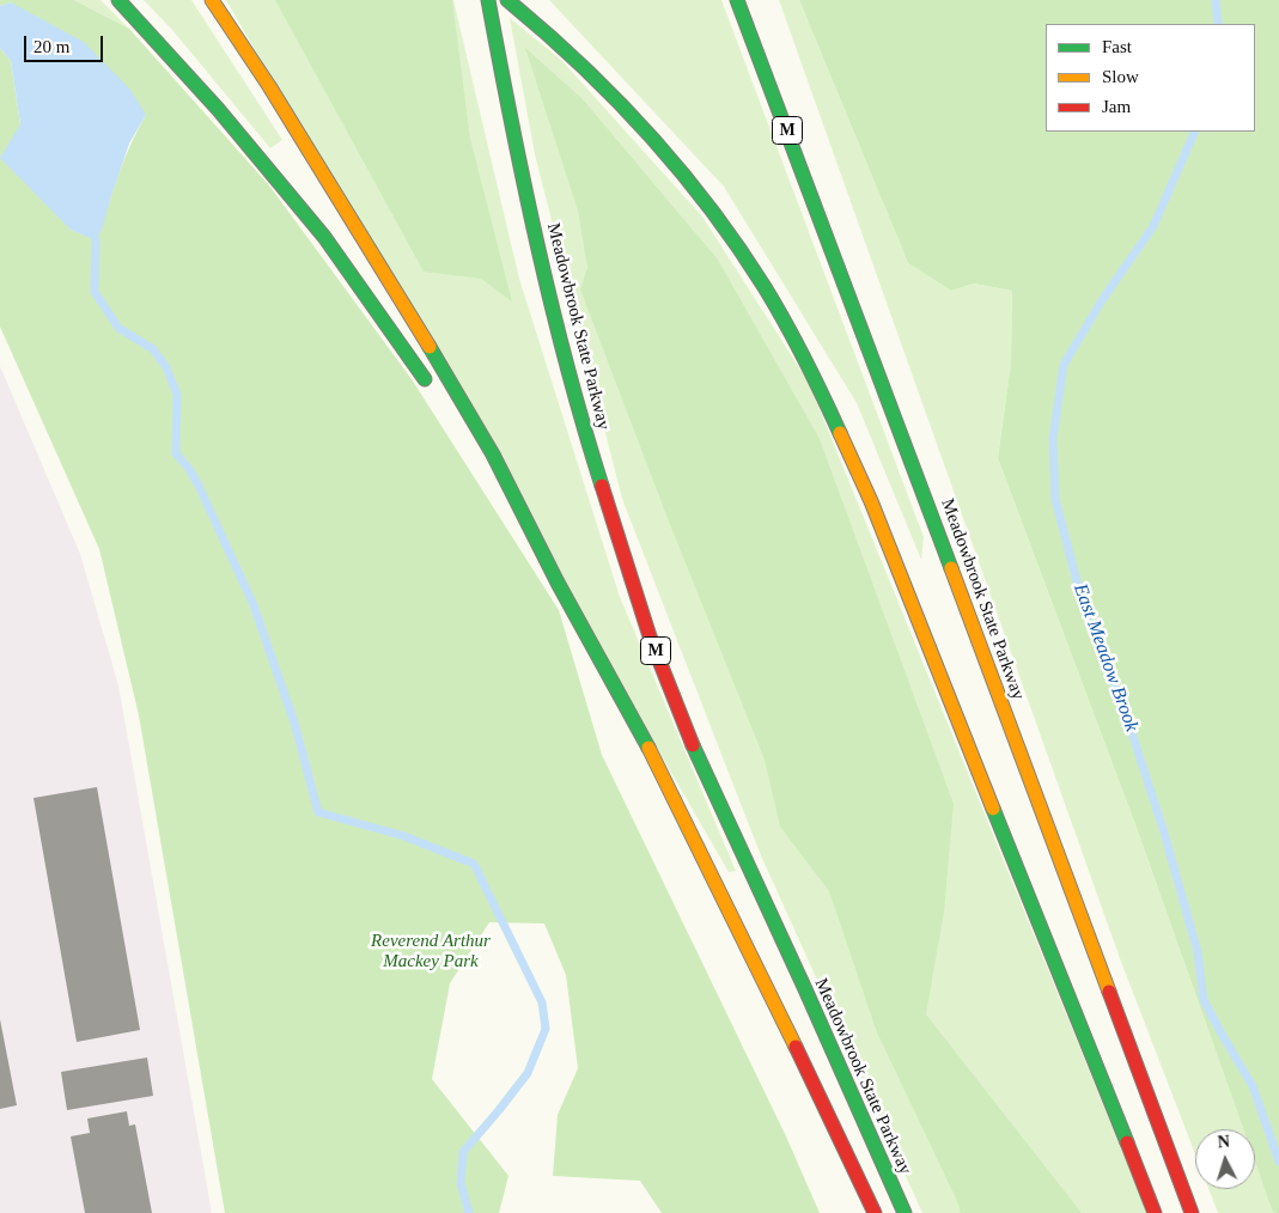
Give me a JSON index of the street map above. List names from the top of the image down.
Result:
{
  "streets": {
    "highway": ["M", "Meadowbrook State Parkway"]
  },
  "water": ["East Meadow Brook"],
  "parks": ["Reverend Arthur Mackey Park"],
  "legend": ["Fast", "Slow", "Jam"],
  "scale_bar": "20 m",
  "north": "top"
}
